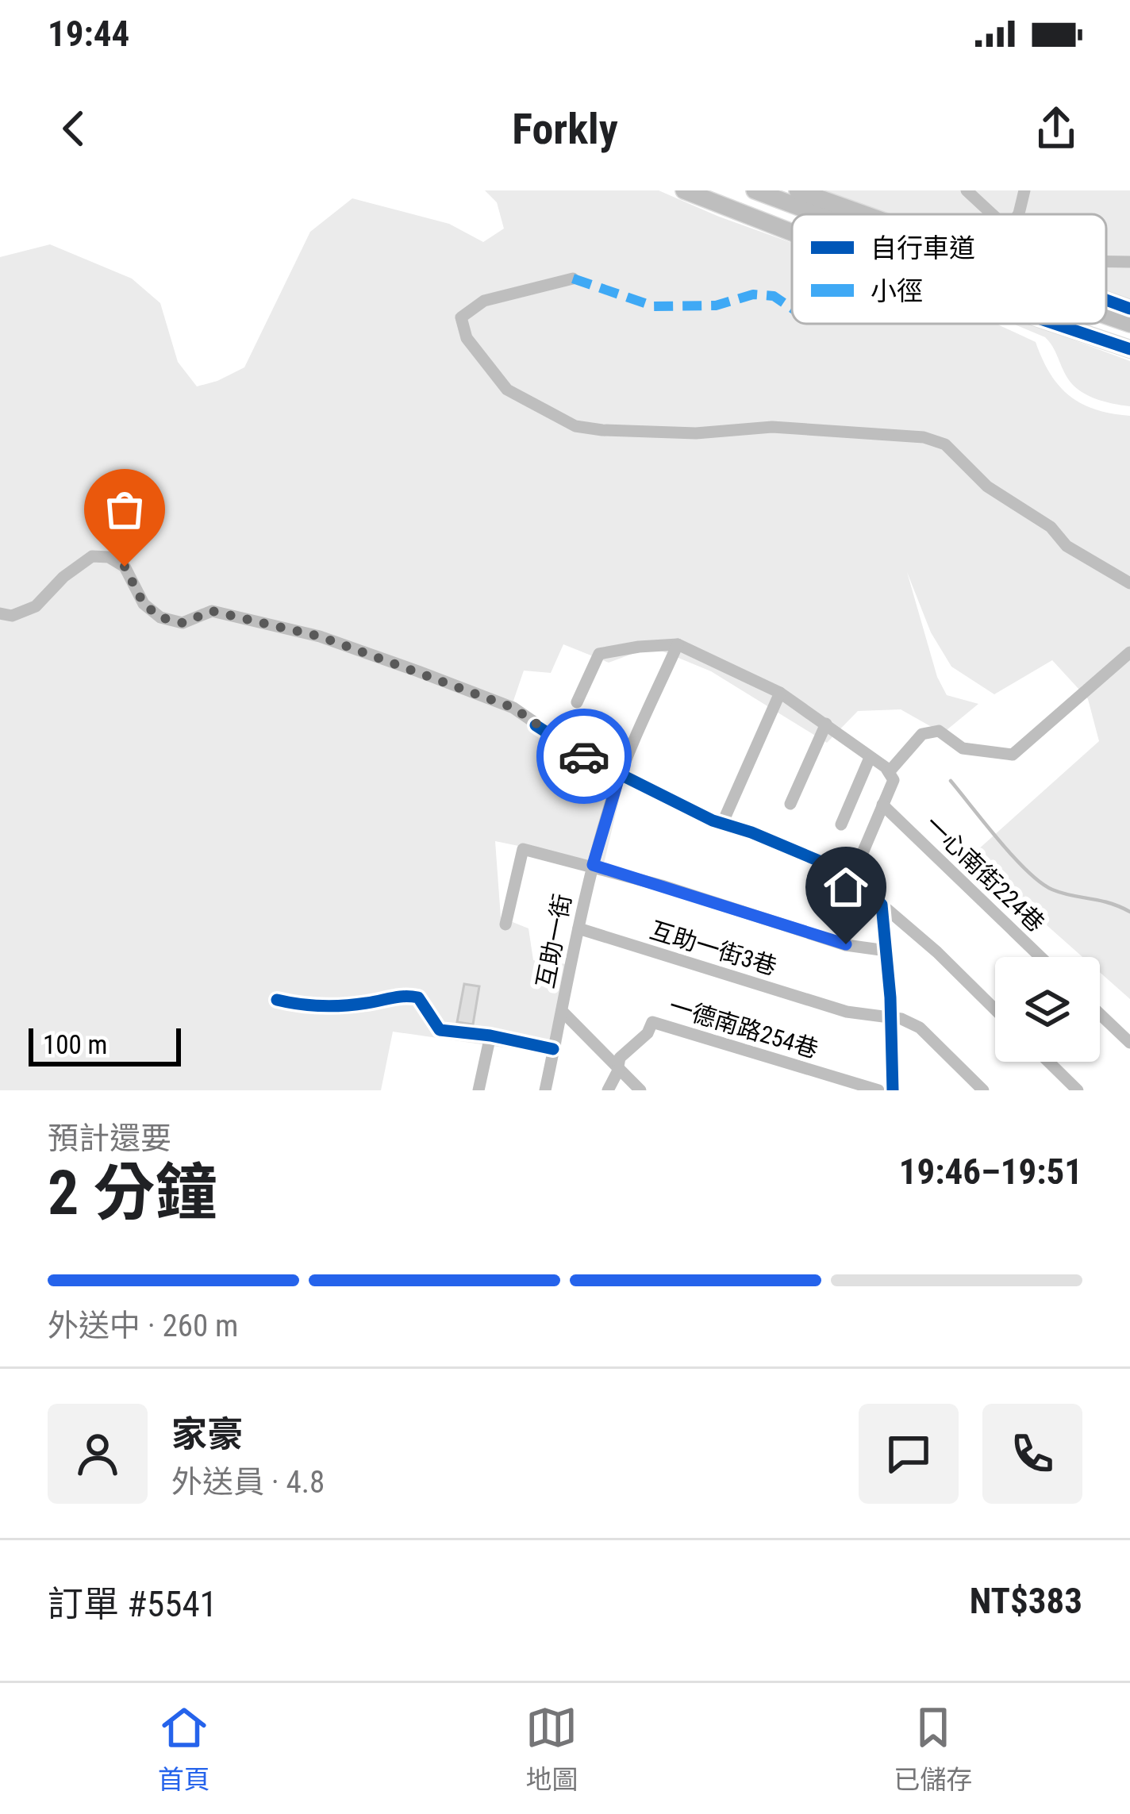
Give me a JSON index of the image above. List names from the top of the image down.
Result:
{
  "streets": {
    "street": [
      "一心南街224巷",
      "互助一街",
      "互助一街3巷",
      "一德南路254巷"
    ]
  },
  "crossings": [
    ["互助一街", "互助一街3巷"]
  ],
  "legend": ["自行車道", "小徑"],
  "scale_bar": "100 m",
  "page": {
    "status": "19:44",
    "header": "Forkly",
    "scale": "100 m",
    "heading": ["2 分鐘", "預計還要", "19:46–19:51"],
    "panel": [
      "家豪",
      "外送員 · 4.8",
      "訂單 #5541",
      "NT$383"
    ],
    "bar": "外送中 · 260 m",
    "tabs": ["首頁", "地圖", "已儲存"]
  }
}
